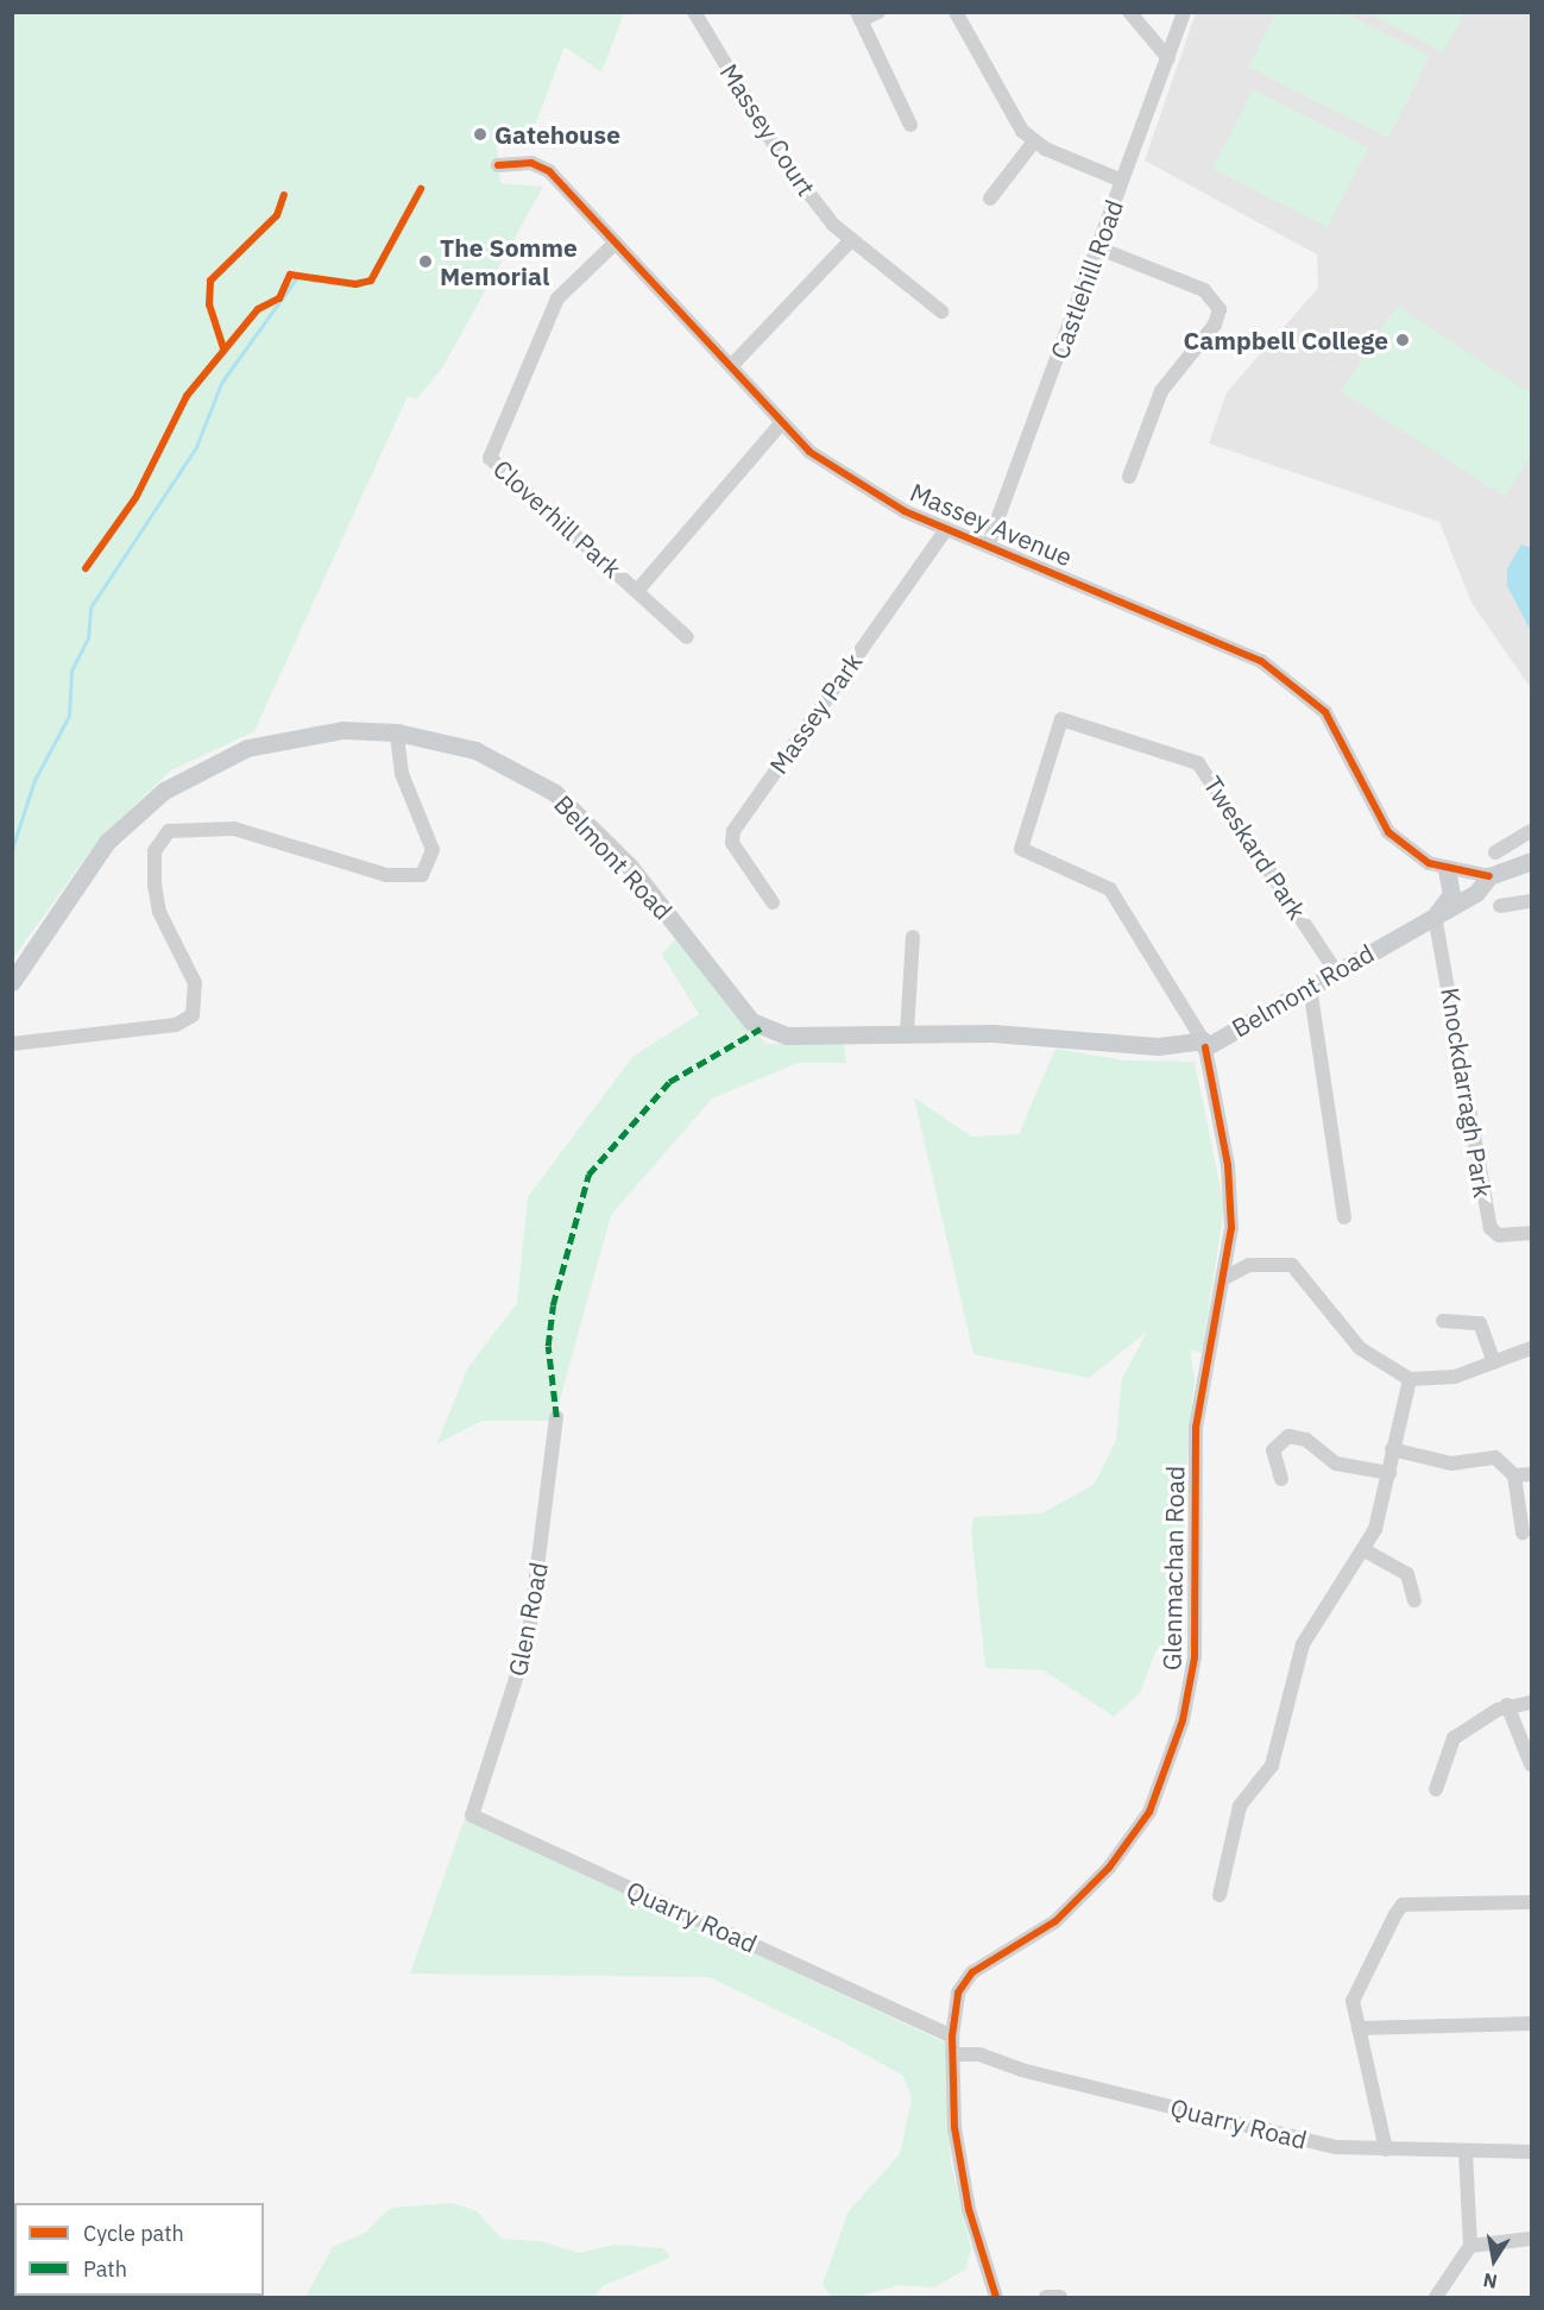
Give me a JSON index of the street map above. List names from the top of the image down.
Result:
{
  "streets": {
    "main road": ["Belmont Road"],
    "street": [
      "Massey Court",
      "Castlehill Road",
      "Cloverhill Park",
      "Massey Avenue",
      "Massey Park",
      "Tweskard Park",
      "Knockdarragh Park",
      "Glenmachan Road",
      "Glen Road",
      "Quarry Road"
    ]
  },
  "crossings": [
    ["Castlehill Road", "Massey Avenue"],
    ["Cloverhill Park", "Massey Avenue"],
    ["Massey Avenue", "Massey Park"],
    ["Massey Avenue", "Belmont Road"],
    ["Tweskard Park", "Belmont Road"],
    ["Tweskard Park", "Glenmachan Road"],
    ["Belmont Road", "Knockdarragh Park"],
    ["Belmont Road", "Glenmachan Road"],
    ["Glenmachan Road", "Quarry Road"],
    ["Glen Road", "Quarry Road"]
  ],
  "places": ["Gatehouse", "The Somme Memorial", "Campbell College"],
  "legend": ["Cycle path", "Path"],
  "north": "bottom"
}
